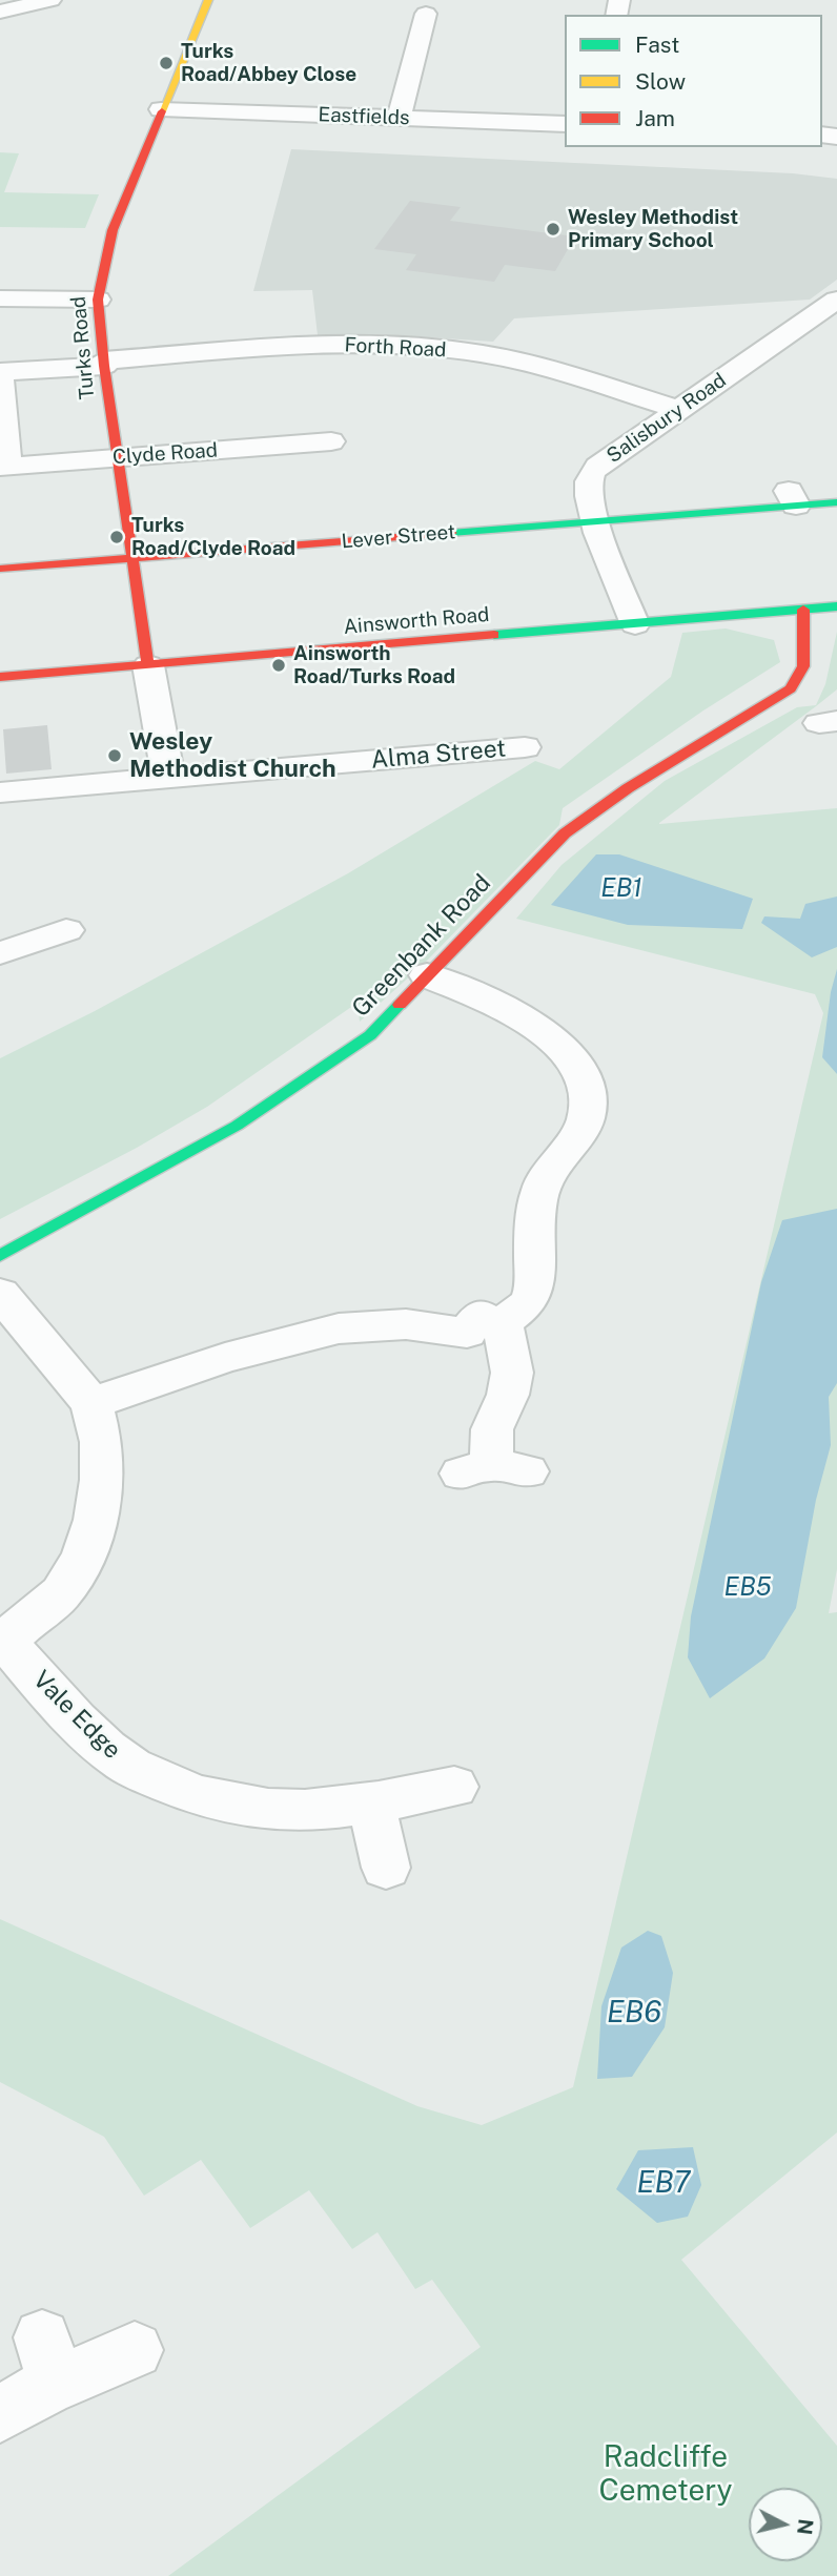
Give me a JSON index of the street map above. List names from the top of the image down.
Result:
{
  "streets": {
    "street": [
      "Eastfields",
      "Turks Road",
      "Forth Road",
      "Salisbury Road",
      "Clyde Road",
      "Lever Street",
      "Ainsworth Road",
      "Alma Street",
      "Greenbank Road",
      "Vale Edge"
    ]
  },
  "crossings": [
    ["Eastfields", "Turks Road"],
    ["Turks Road", "Forth Road"],
    ["Turks Road", "Clyde Road"],
    ["Turks Road", "Lever Street"],
    ["Turks Road", "Ainsworth Road"],
    ["Forth Road", "Salisbury Road"],
    ["Salisbury Road", "Lever Street"],
    ["Salisbury Road", "Ainsworth Road"],
    ["Ainsworth Road", "Greenbank Road"]
  ],
  "water": [
    "EB1",
    "EB5",
    "EB6",
    "EB7"
  ],
  "parks": ["Radcliffe Cemetery"],
  "places": [
    "Turks Road/Abbey Close",
    "Wesley Methodist Primary School",
    "Turks Road/Clyde Road",
    "Ainsworth Road/Turks Road",
    "Wesley Methodist Church"
  ],
  "legend": ["Fast", "Slow", "Jam"],
  "north": "right"
}
